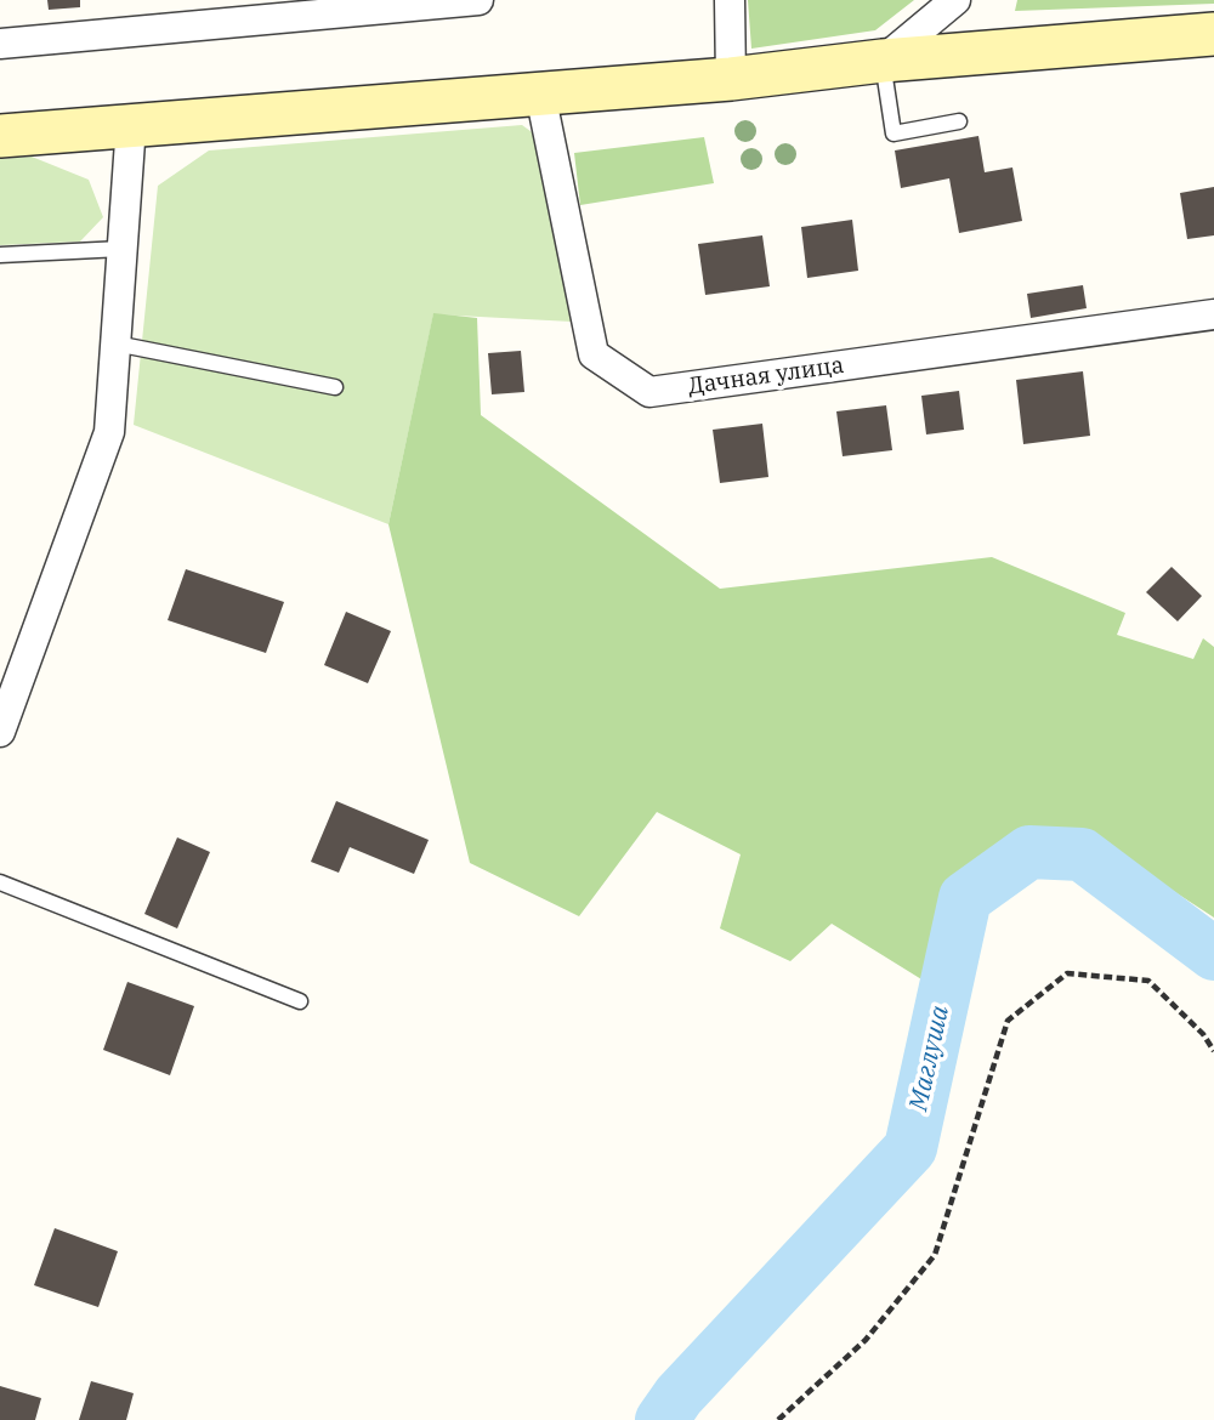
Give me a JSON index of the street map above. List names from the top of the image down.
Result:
{
  "streets": {
    "street": ["Дачная улица"]
  },
  "water": ["Маглуша"]
}
